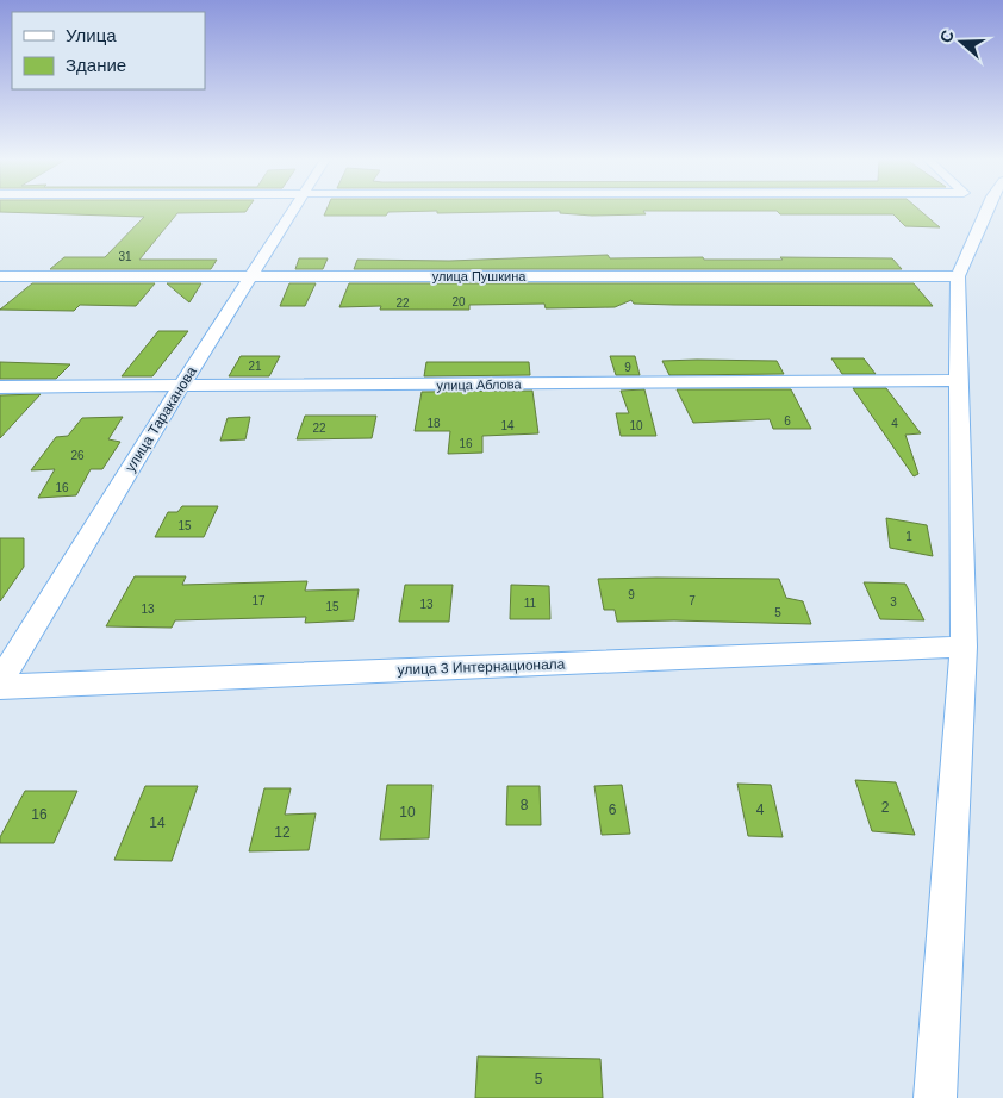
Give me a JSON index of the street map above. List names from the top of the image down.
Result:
{
  "streets": {
    "street": [
      "улица Пушкина",
      "улица Аблова",
      "улица Тараканова",
      "улица 3 Интернационала"
    ]
  },
  "crossings": [
    ["улица Пушкина", "улица Тараканова"],
    ["улица Аблова", "улица Тараканова"]
  ],
  "house_numbers": [
    "31",
    "20",
    "22",
    "21",
    "9",
    "6",
    "18",
    "4",
    "14",
    "10",
    "22",
    "16",
    "26",
    "16",
    "15",
    "1",
    "9",
    "17",
    "7",
    "3",
    "11",
    "13",
    "15",
    "13",
    "5",
    "8",
    "2",
    "6",
    "4",
    "10",
    "16",
    "14",
    "12",
    "5"
  ],
  "legend": ["Улица", "Здание"],
  "north": "left"
}
